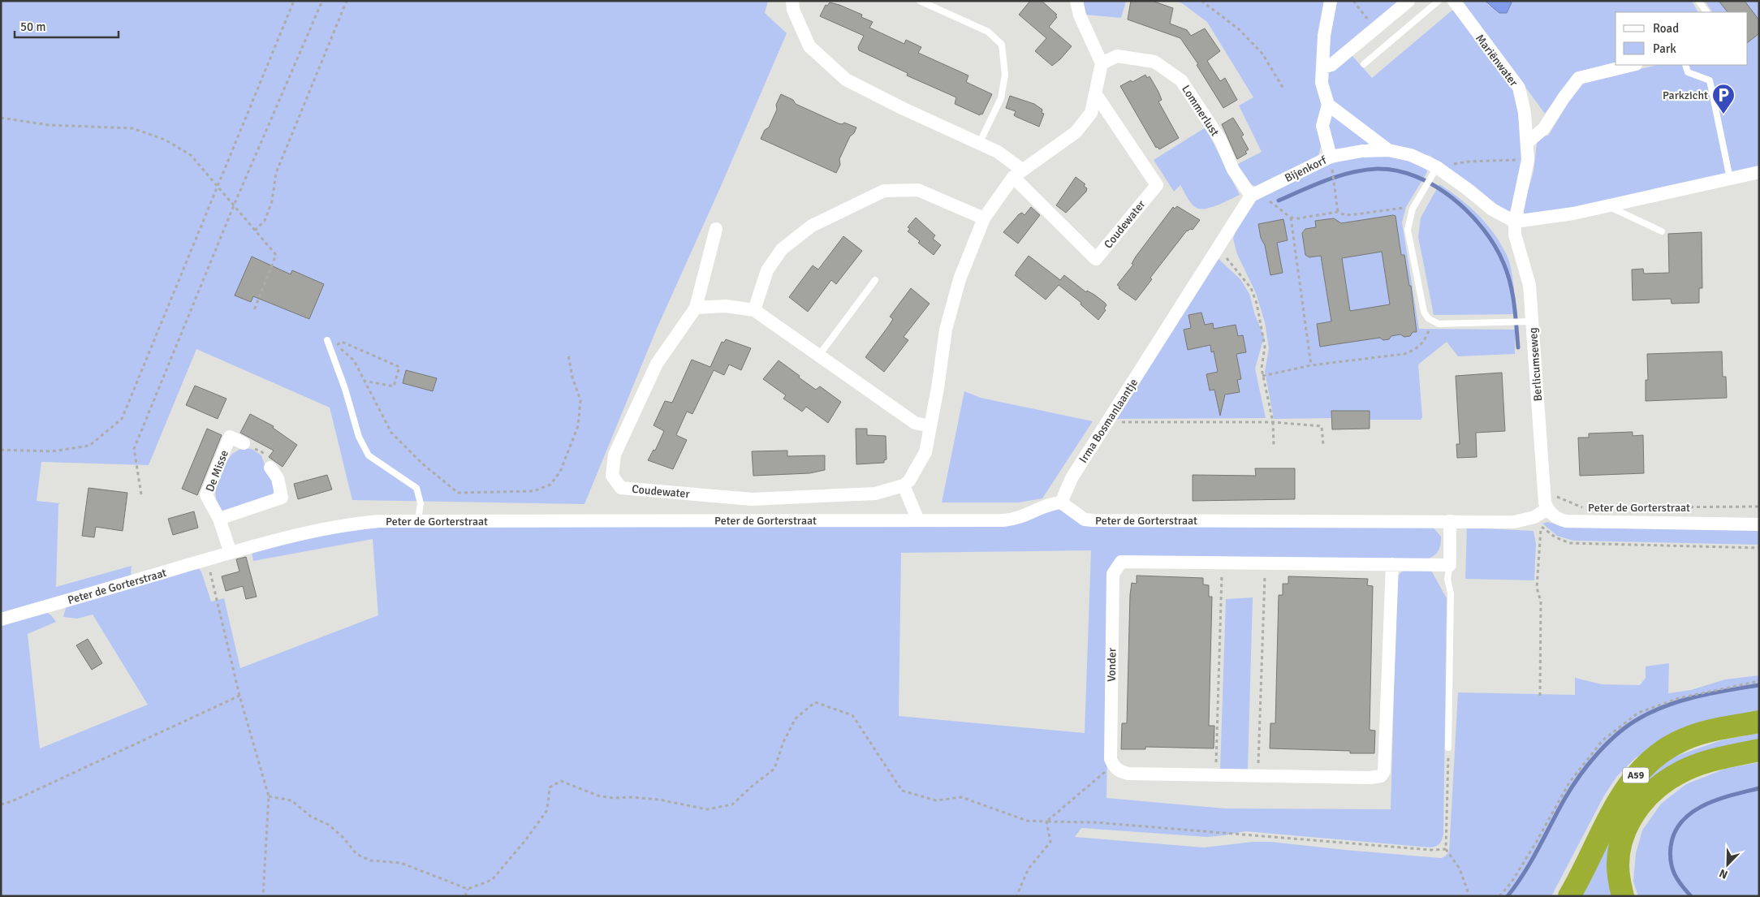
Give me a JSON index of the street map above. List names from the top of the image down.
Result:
{
  "streets": {
    "highway": ["A59"],
    "street": [
      "Mariënwater",
      "Lommerlust",
      "Bijenkorf",
      "Coudewater",
      "Berlicumseweg",
      "Irma Bosmanlaantje",
      "De Misse",
      "Peter de Gorterstraat",
      "Vonder"
    ]
  },
  "crossings": [
    ["Mariënwater", "Bijenkorf"],
    ["Mariënwater", "Berlicumseweg"],
    ["Lommerlust", "Bijenkorf"],
    ["Bijenkorf", "Berlicumseweg"],
    ["Berlicumseweg", "Peter de Gorterstraat"],
    ["Irma Bosmanlaantje", "Peter de Gorterstraat"],
    ["De Misse", "Peter de Gorterstraat"]
  ],
  "places": {
    "parking": ["Parkzicht"]
  },
  "legend": ["Road", "Park"],
  "scale_bar": "50 m",
  "north": "bottom left"
}
